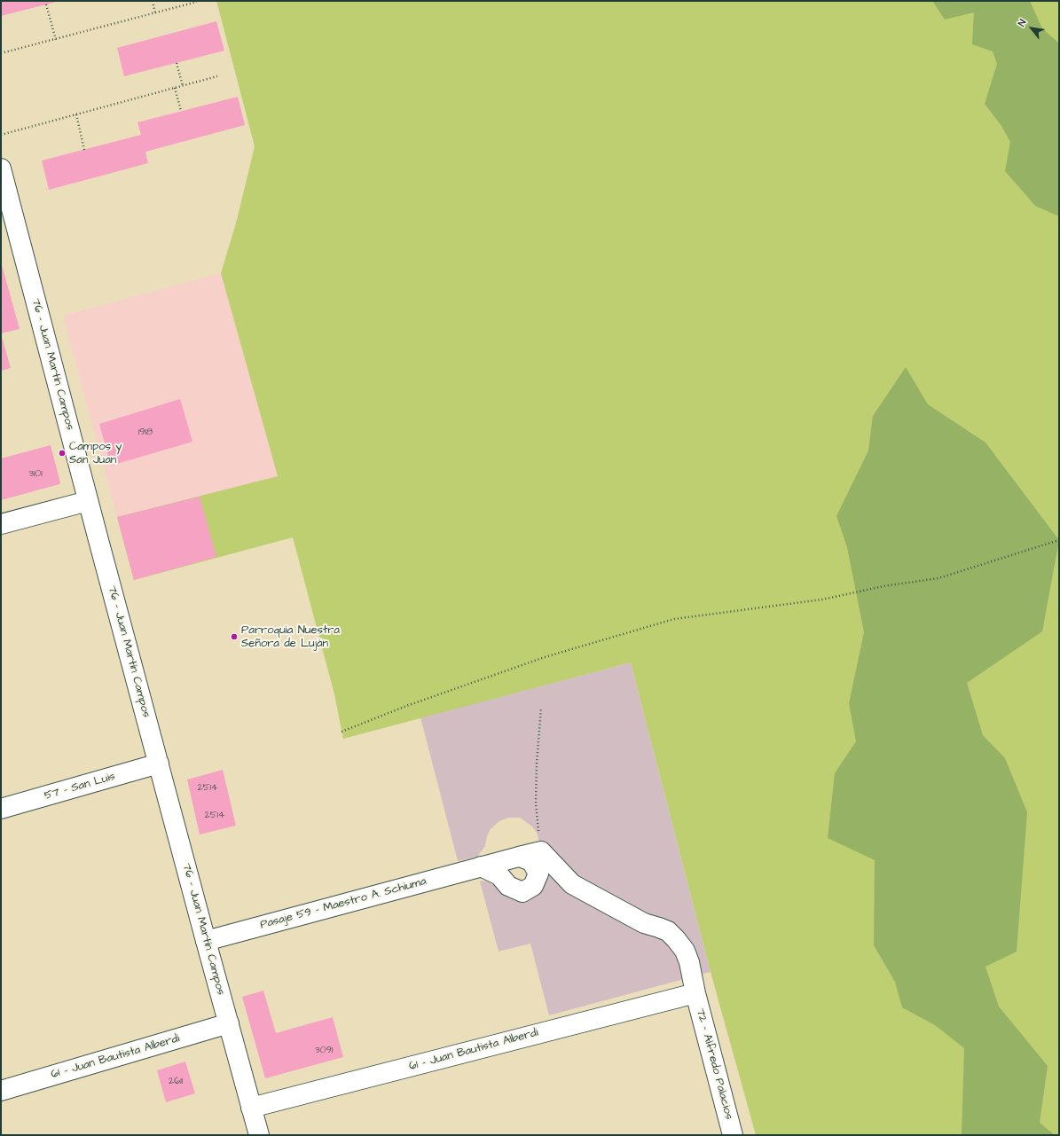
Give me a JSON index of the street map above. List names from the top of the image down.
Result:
{
  "streets": {
    "street": [
      "76 - Juan Martín Campos",
      "57 - San Luis",
      "Pasaje 59 - Maestro A. Schiuma",
      "61 - Juan Bautista Alberdi",
      "72 - Alfredo Palacios"
    ]
  },
  "crossings": [
    ["76 - Juan Martín Campos", "57 - San Luis"],
    ["76 - Juan Martín Campos", "Pasaje 59 - Maestro A. Schiuma"],
    ["76 - Juan Martín Campos", "61 - Juan Bautista Alberdi"],
    ["Pasaje 59 - Maestro A. Schiuma", "72 - Alfredo Palacios"],
    ["61 - Juan Bautista Alberdi", "72 - Alfredo Palacios"]
  ],
  "places": ["Campos y San Juan", "Parroquia Nuestra Señora de Luján"],
  "house_numbers": [
    "1918",
    "3101",
    "2514",
    "2514",
    "3091",
    "2611"
  ],
  "north": "top left"
}
